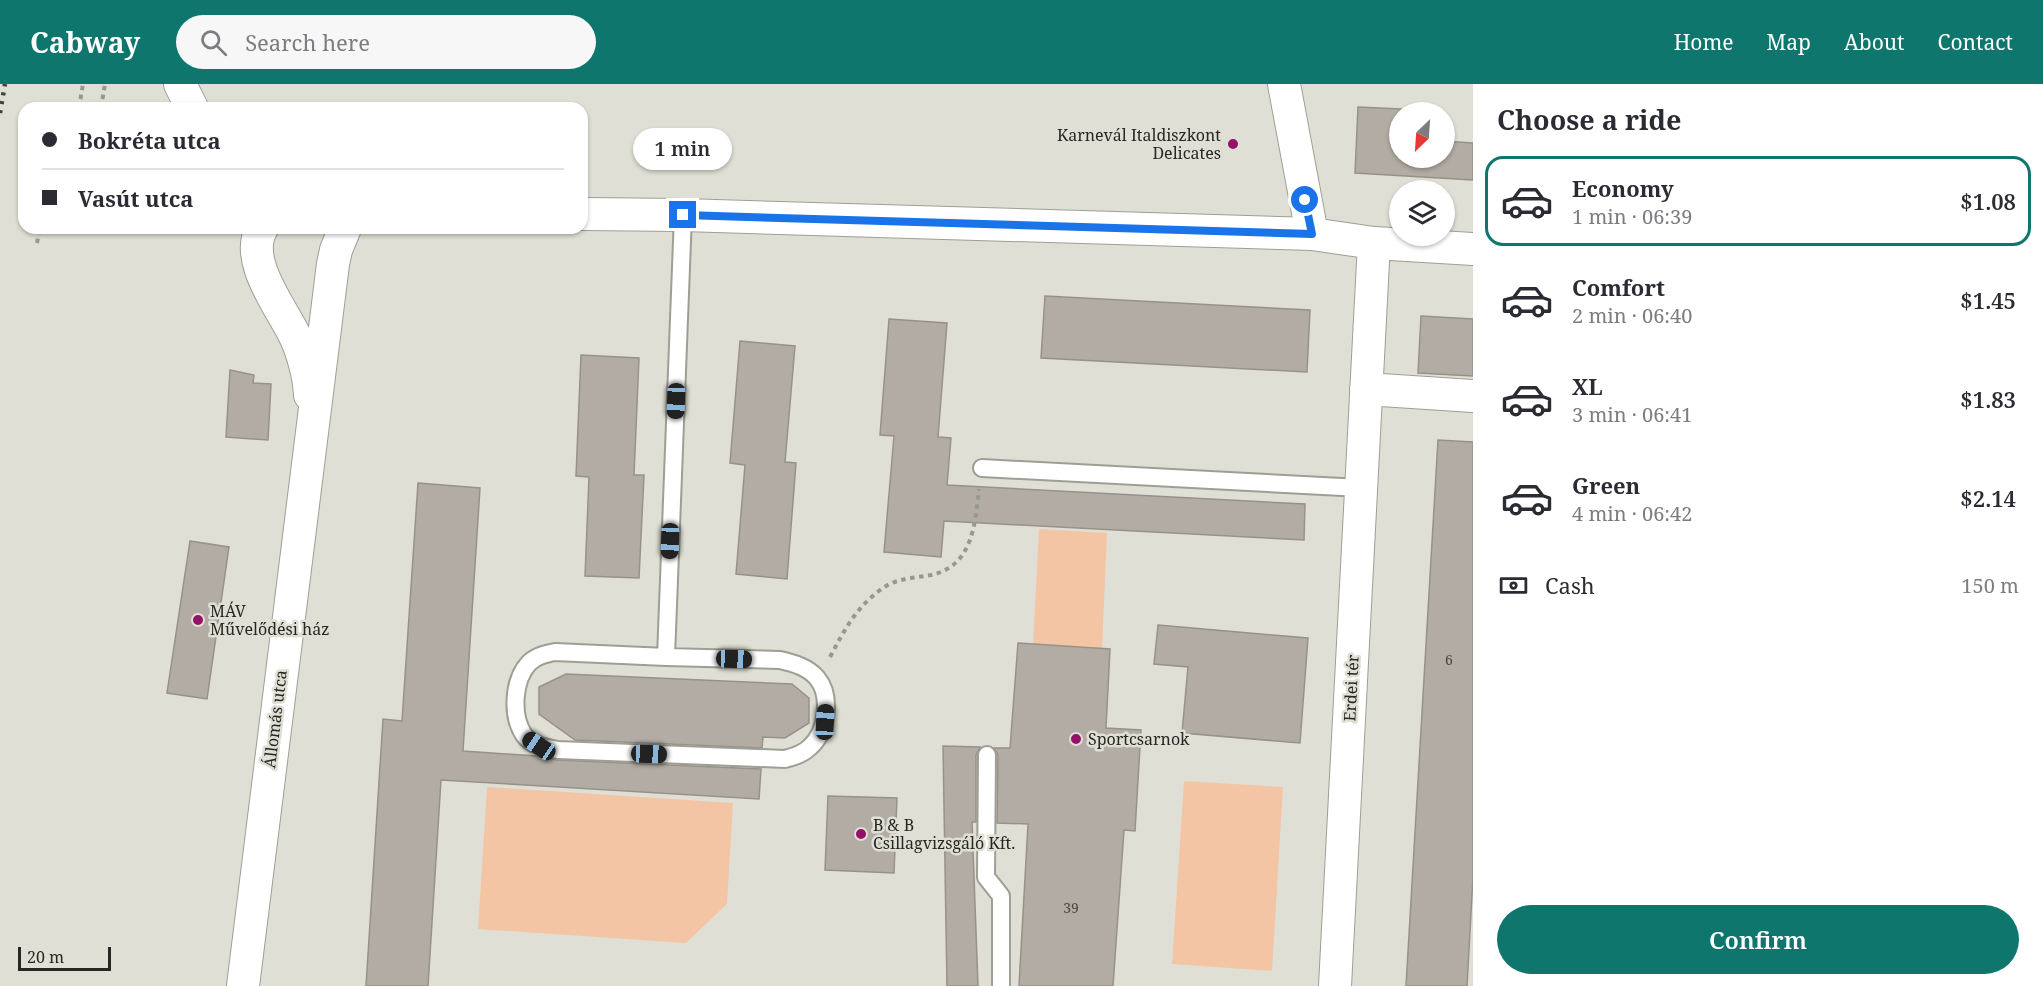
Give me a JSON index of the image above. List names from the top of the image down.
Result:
{
  "streets": {
    "street": ["Erdei tér", "Állomás utca"]
  },
  "places": [
    "Karnevál Italdiszkont Delicates",
    "MÁV Művelődési ház",
    "Sportcsarnok",
    "B & B Csillagvizsgáló Kft."
  ],
  "house_numbers": ["6", "39"],
  "scale_bar": "20 m",
  "north": "bottom left",
  "page": {
    "header": "Cabway",
    "search": "Search here",
    "nav": [
      "Home",
      "Map",
      "About",
      "Contact"
    ],
    "heading": "Choose a ride",
    "banner": ["Bokréta utca", "Vasút utca"],
    "bubble": "1 min",
    "list": [
      {
        "name": "Economy",
        "note": "1 min · 06:39",
        "value": "$1.08"
      },
      {
        "name": "Comfort",
        "note": "2 min · 06:40",
        "value": "$1.45"
      },
      {
        "name": "XL",
        "note": "3 min · 06:41",
        "value": "$1.83"
      },
      {
        "name": "Green",
        "note": "4 min · 06:42",
        "value": "$2.14"
      }
    ],
    "pay": ["Cash", "150 m"],
    "buttons": "Confirm",
    "scale": "20 m"
  }
}
